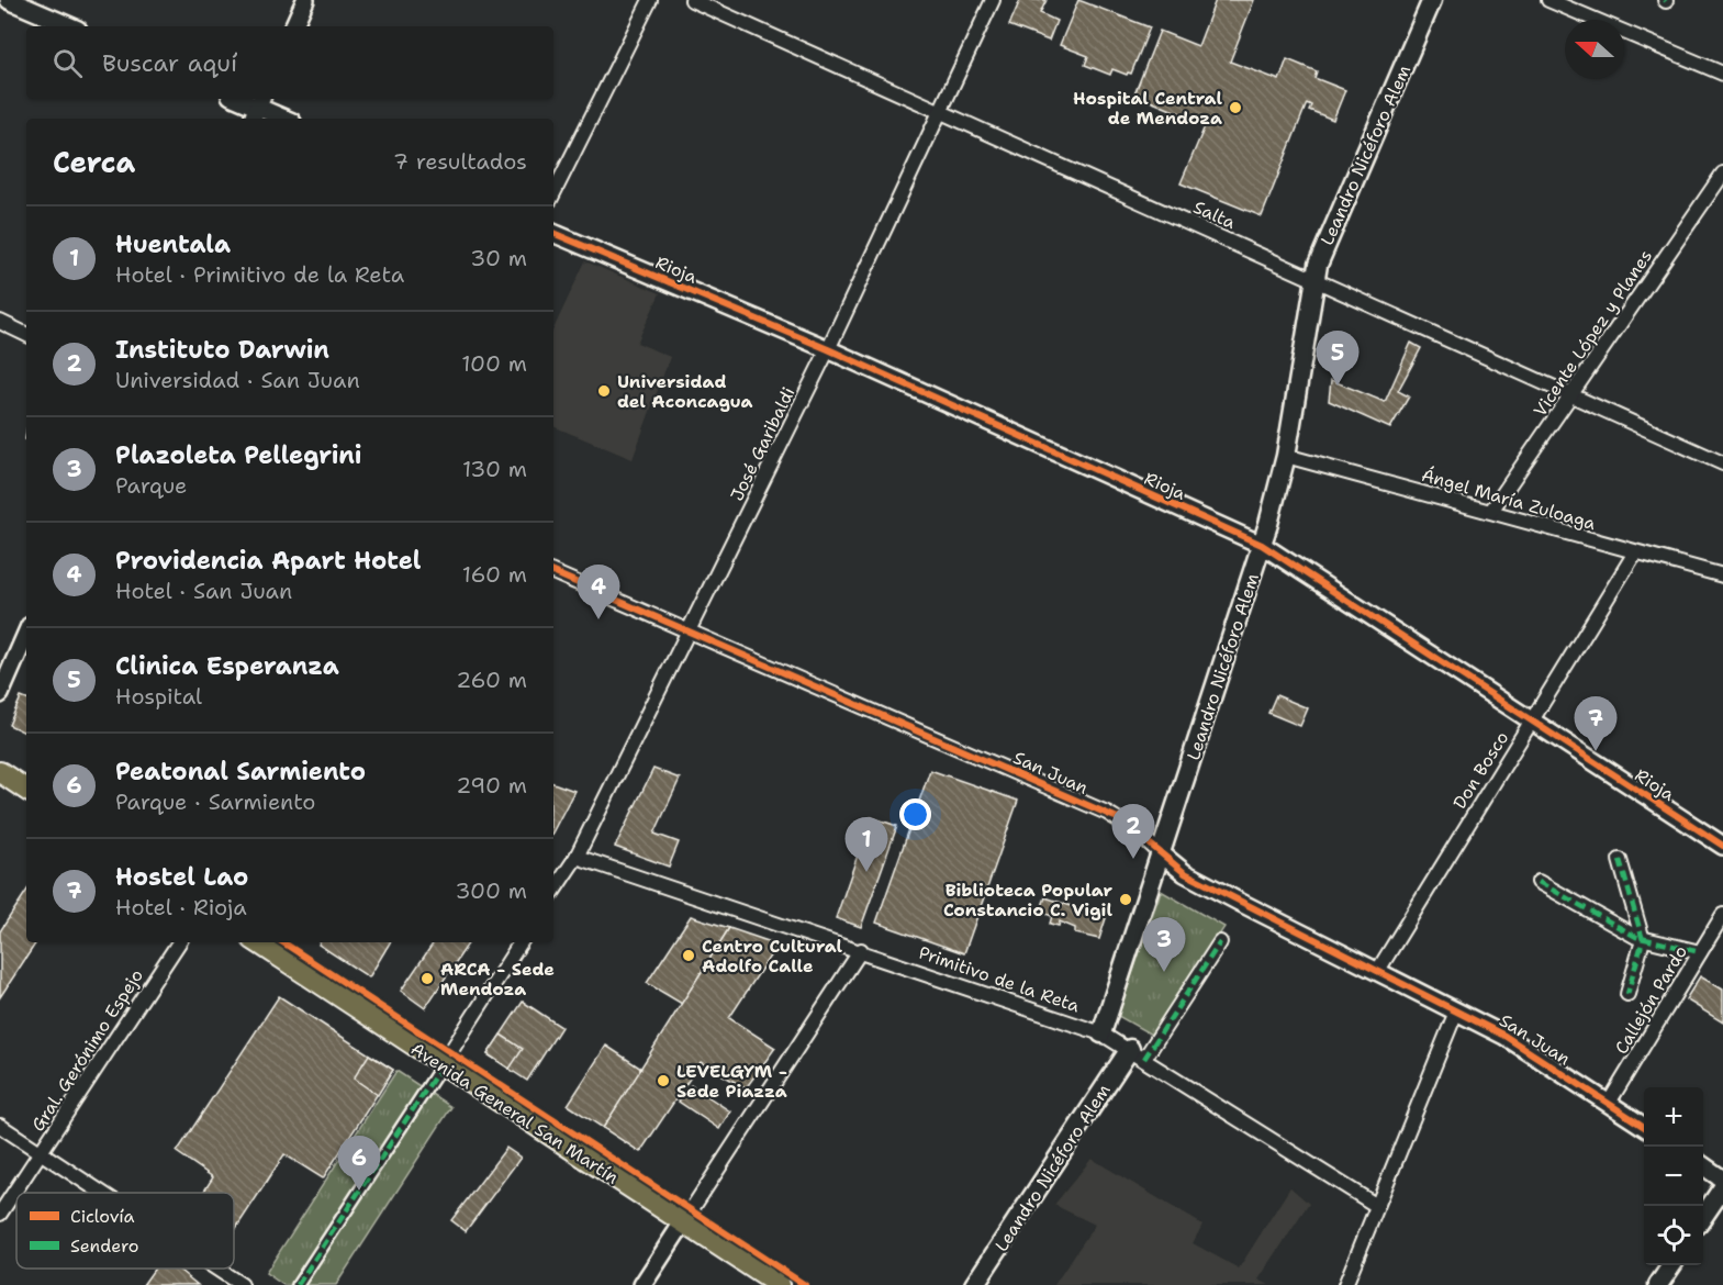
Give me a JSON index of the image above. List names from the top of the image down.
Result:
{
  "streets": {
    "main road": ["Leandro Nicéforo Alem", "Avenida General San Martín"],
    "street": [
      "Salta",
      "Rioja",
      "Vicente López y Planes",
      "José Garibaldi",
      "Ángel María Zuloaga",
      "Don Bosco",
      "San Juan",
      "Primitivo de la Reta",
      "Callejón Pardo",
      "Gral. Gerónimo Espejo"
    ]
  },
  "crossings": [
    ["Leandro Nicéforo Alem", "Salta"],
    ["Leandro Nicéforo Alem", "Rioja"],
    ["Leandro Nicéforo Alem", "Ángel María Zuloaga"],
    ["Leandro Nicéforo Alem", "San Juan"],
    ["Leandro Nicéforo Alem", "Primitivo de la Reta"],
    ["Salta", "Vicente López y Planes"],
    ["Salta", "José Garibaldi"],
    ["Rioja", "José Garibaldi"],
    ["Rioja", "Don Bosco"],
    ["Vicente López y Planes", "Ángel María Zuloaga"],
    ["José Garibaldi", "San Juan"],
    ["José Garibaldi", "Primitivo de la Reta"],
    ["Ángel María Zuloaga", "Don Bosco"],
    ["Don Bosco", "San Juan"],
    ["San Juan", "Callejón Pardo"]
  ],
  "places": [
    "Hospital Central de Mendoza",
    "Universidad del Aconcagua",
    "Biblioteca Popular Constancio C. Vigil",
    "Centro Cultural Adolfo Calle",
    "ARCA - Sede Mendoza",
    "LEVELGYM - Sede Piazza"
  ],
  "legend": ["Ciclovía", "Sendero"],
  "north": "left",
  "page": {
    "search": "Buscar aquí",
    "heading": ["Cerca", "7 resultados"],
    "list": [
      {
        "mark": "1",
        "name": "Huentala",
        "note": "Hotel · Primitivo de la Reta",
        "value": "30 m"
      },
      {
        "mark": "2",
        "name": "Instituto Darwin",
        "note": "Universidad · San Juan",
        "value": "100 m"
      },
      {
        "mark": "3",
        "name": "Plazoleta Pellegrini",
        "note": "Parque",
        "value": "130 m"
      },
      {
        "mark": "4",
        "name": "Providencia Apart Hotel",
        "note": "Hotel · San Juan",
        "value": "160 m"
      },
      {
        "mark": "5",
        "name": "Clinica Esperanza",
        "note": "Hospital",
        "value": "260 m"
      },
      {
        "mark": "6",
        "name": "Peatonal Sarmiento",
        "note": "Parque · Sarmiento",
        "value": "290 m"
      },
      {
        "mark": "7",
        "name": "Hostel Lao",
        "note": "Hotel · Rioja",
        "value": "300 m"
      }
    ],
    "pins": [
      "5",
      "4",
      "7",
      "2",
      "1",
      "3",
      "6"
    ],
    "map_buttons": ["+", "−"]
  }
}
